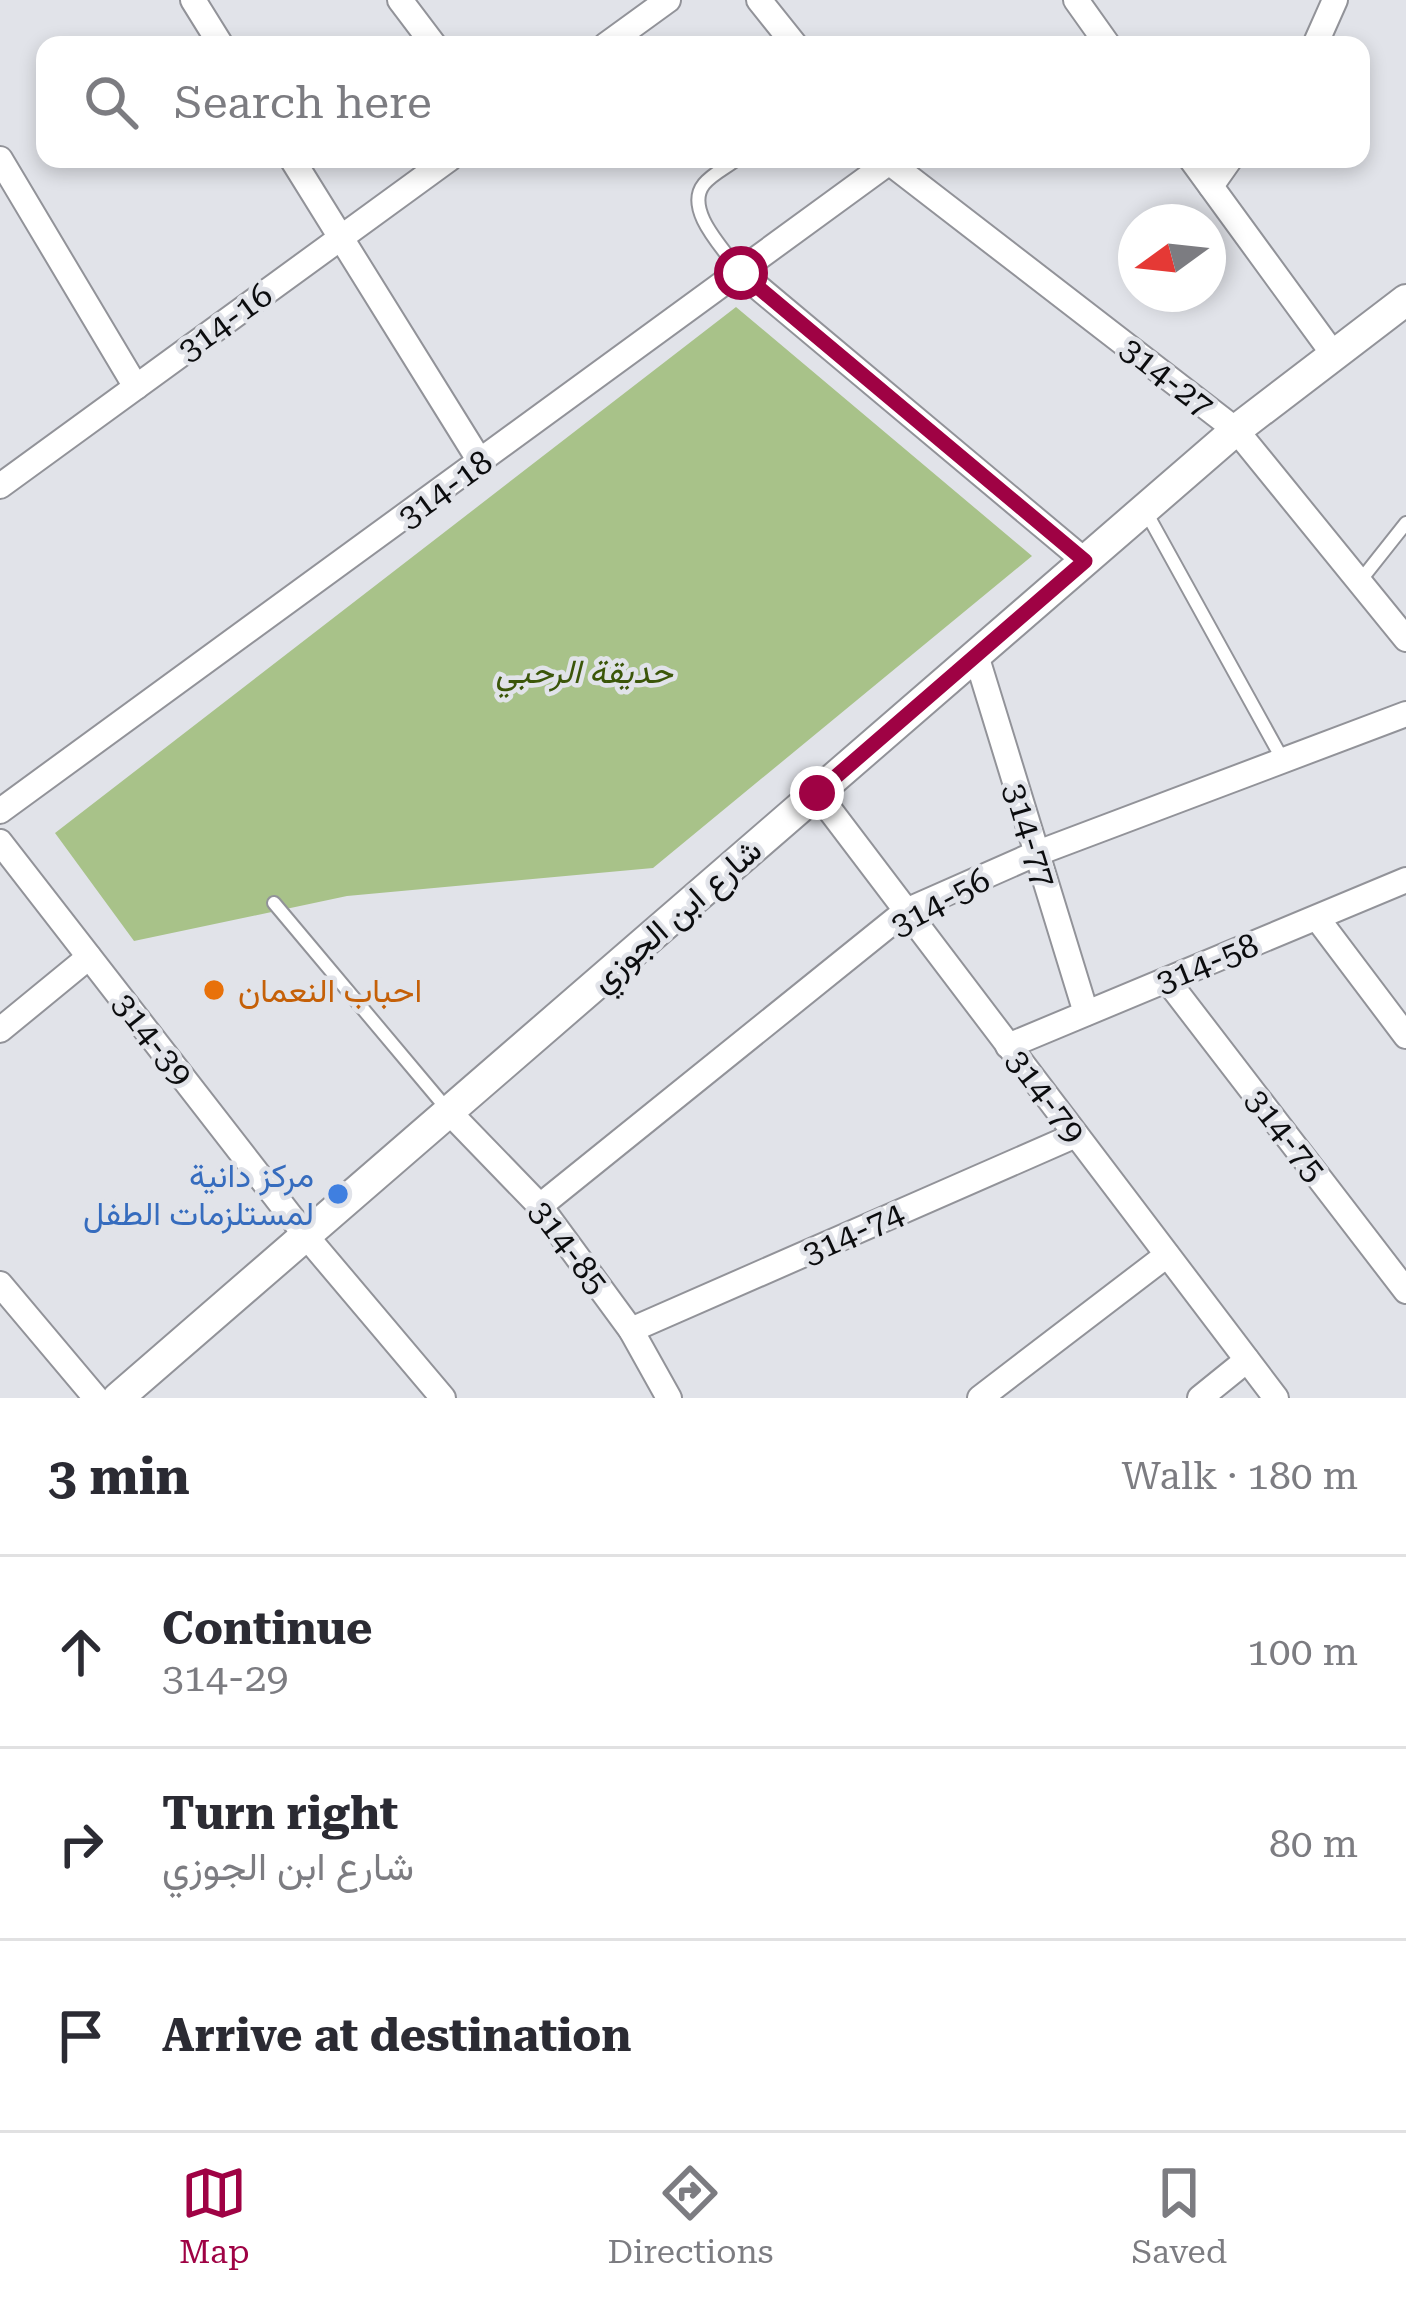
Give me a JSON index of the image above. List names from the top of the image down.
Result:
{
  "streets": {
    "street": [
      "314-16",
      "314-27",
      "314-18",
      "314-77",
      "314-56",
      "شارع ابن الجوزي",
      "314-58",
      "314-39",
      "314-79",
      "314-75",
      "314-74",
      "314-85"
    ]
  },
  "crossings": [
    ["314-27", "شارع ابن الجوزي"],
    ["314-77", "314-56"],
    ["314-77", "شارع ابن الجوزي"],
    ["314-77", "314-58"],
    ["314-56", "314-79"],
    ["314-56", "314-85"],
    ["شارع ابن الجوزي", "314-39"],
    ["شارع ابن الجوزي", "314-79"],
    ["شارع ابن الجوزي", "314-85"],
    ["314-58", "314-79"],
    ["314-58", "314-75"],
    ["314-79", "314-74"],
    ["314-74", "314-85"]
  ],
  "parks": ["حديقة الرحبي"],
  "places": ["احباب النعمان", "مركز دانية لمستلزمات الطفل"],
  "north": "left",
  "page": {
    "search": "Search here",
    "heading": ["3 min", "Walk · 180 m"],
    "list": [
      ["Continue", "314-29", "100 m"],
      ["Turn right", "شارع ابن الجوزي", "80 m"],
      "Arrive at destination"
    ],
    "nav": ["Map", "Directions", "Saved"]
  }
}
